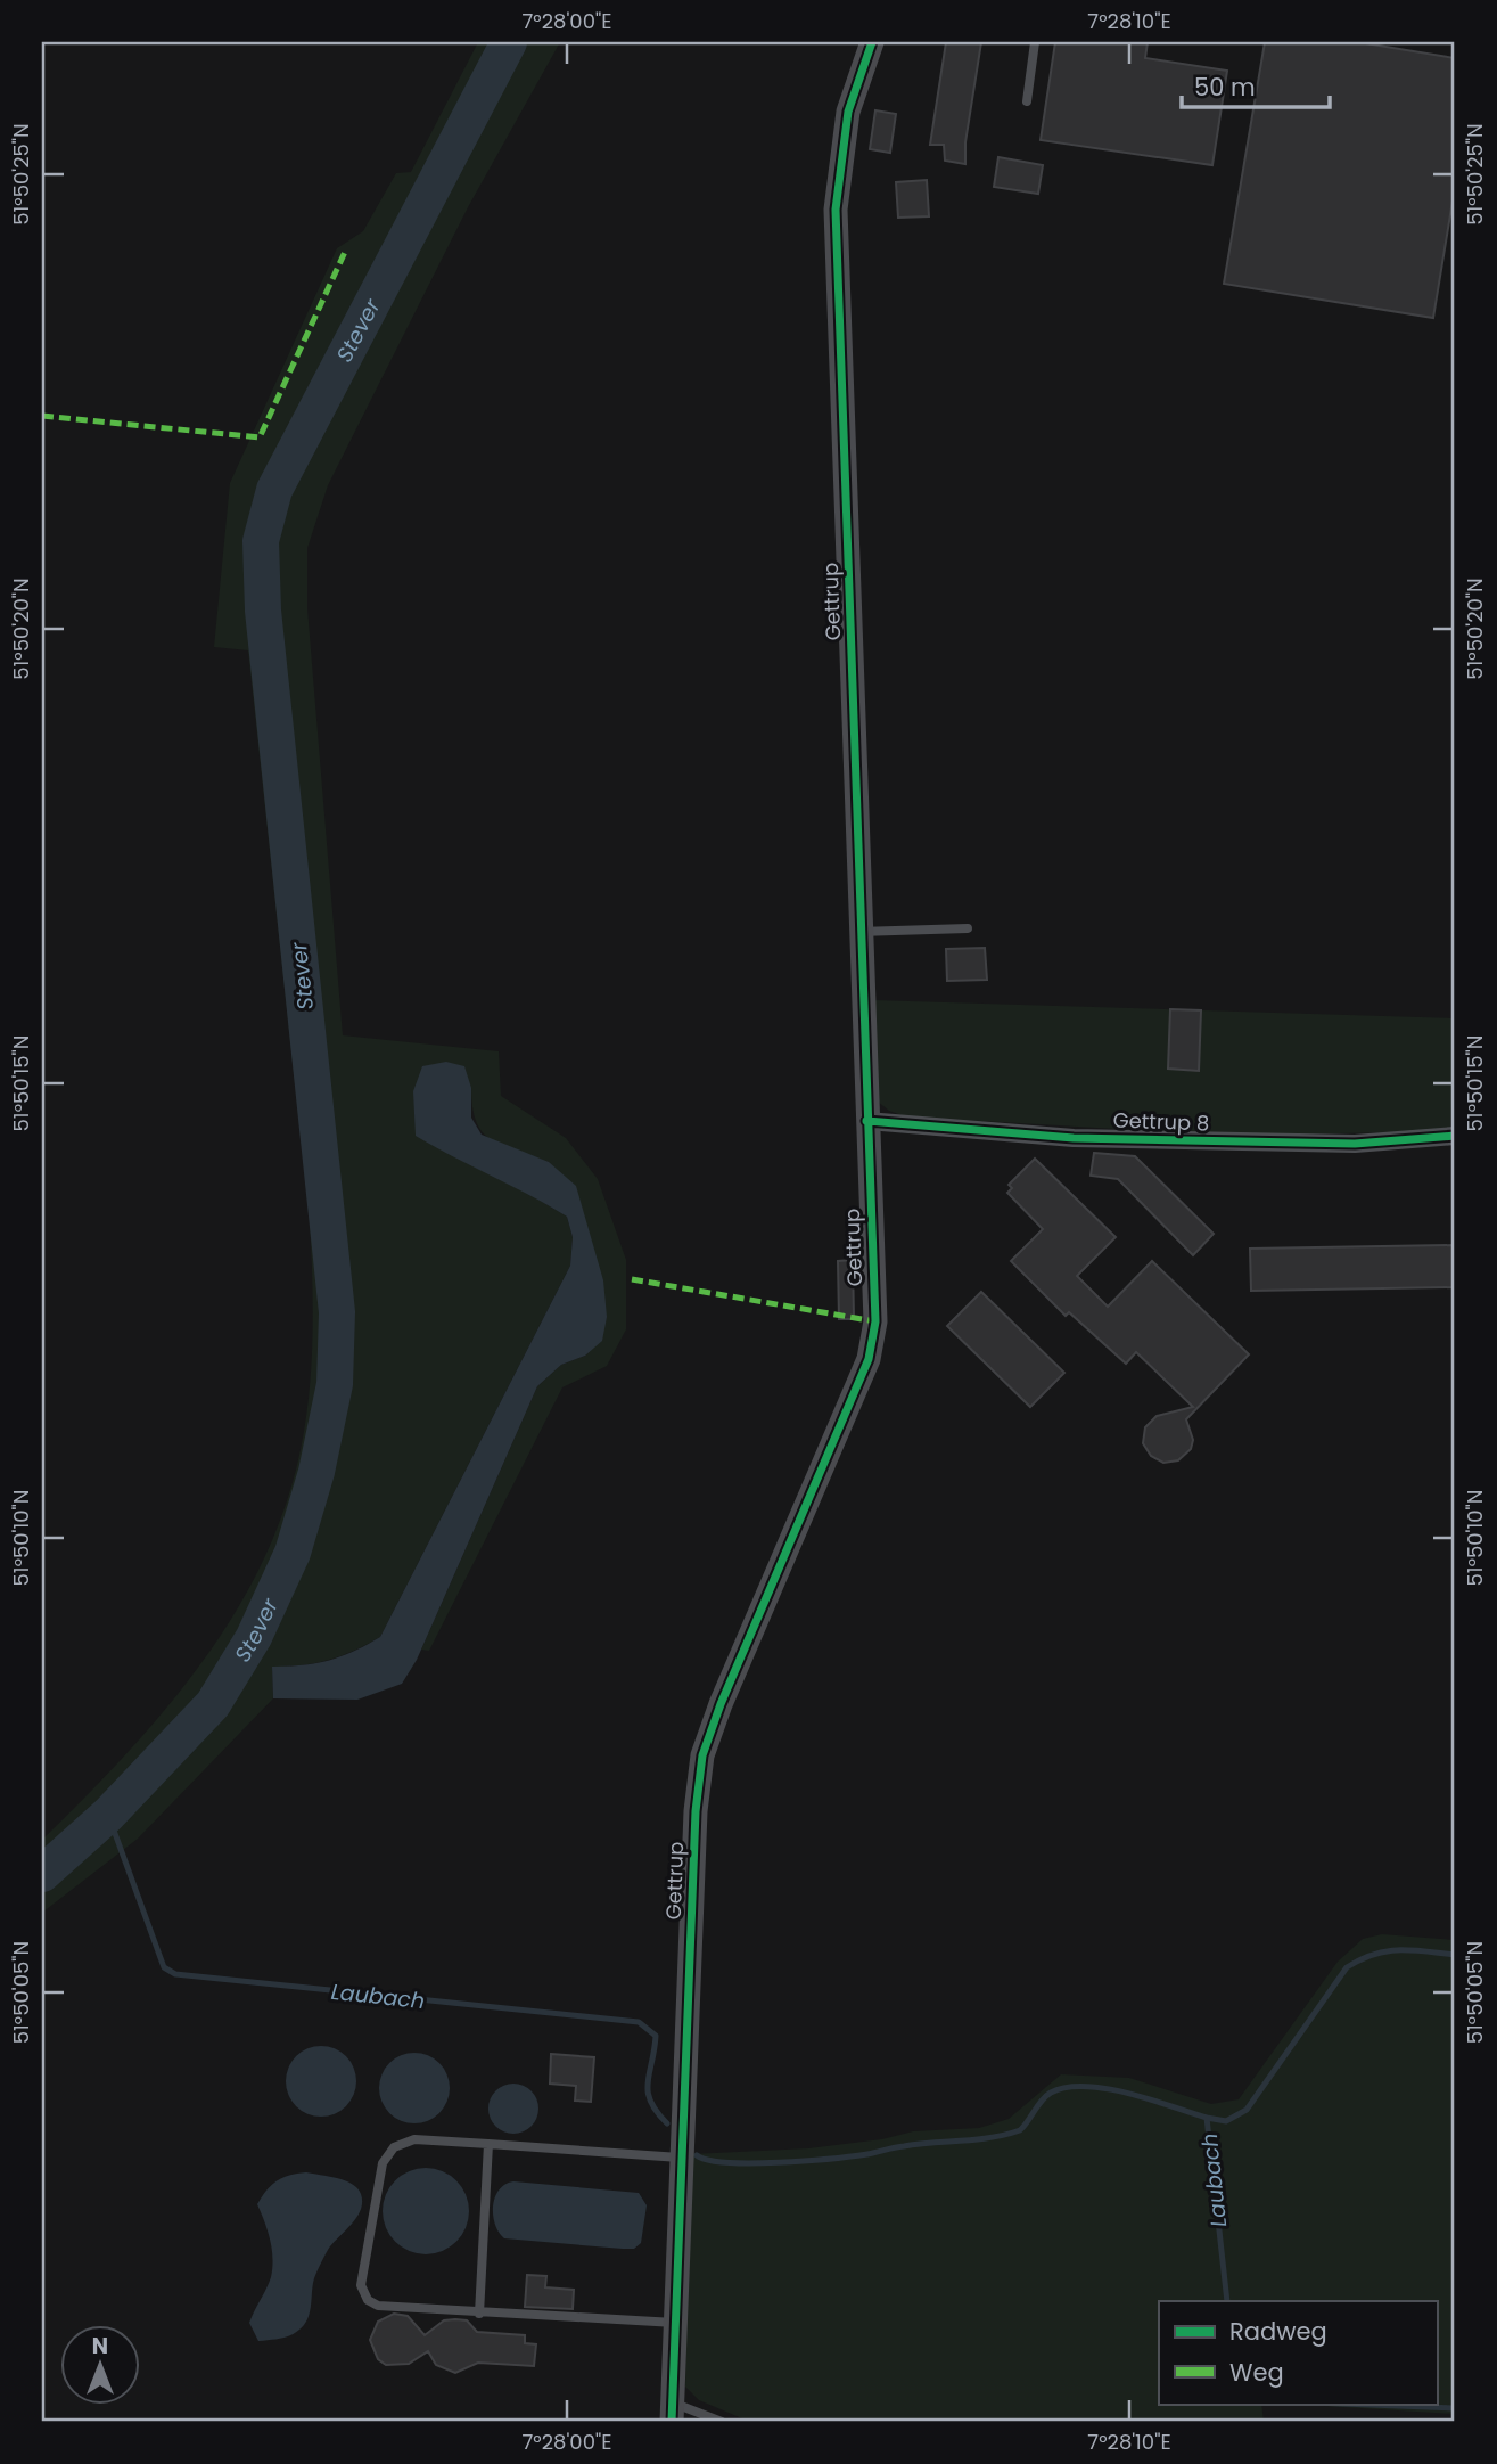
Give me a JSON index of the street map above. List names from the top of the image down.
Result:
{
  "streets": {
    "street": ["Gettrup", "Gettrup 8"]
  },
  "crossings": [
    ["Gettrup", "Gettrup 8"]
  ],
  "water": ["Stever", "Laubach"],
  "legend": ["Radweg", "Weg"],
  "scale_bar": "50 m",
  "north": "top",
  "coordinates": [
    "7°28'00\"E",
    "7°28'10\"E",
    "51°50'25\"N",
    "51°50'20\"N",
    "51°50'15\"N",
    "51°50'10\"N",
    "51°50'05\"N"
  ]
}
